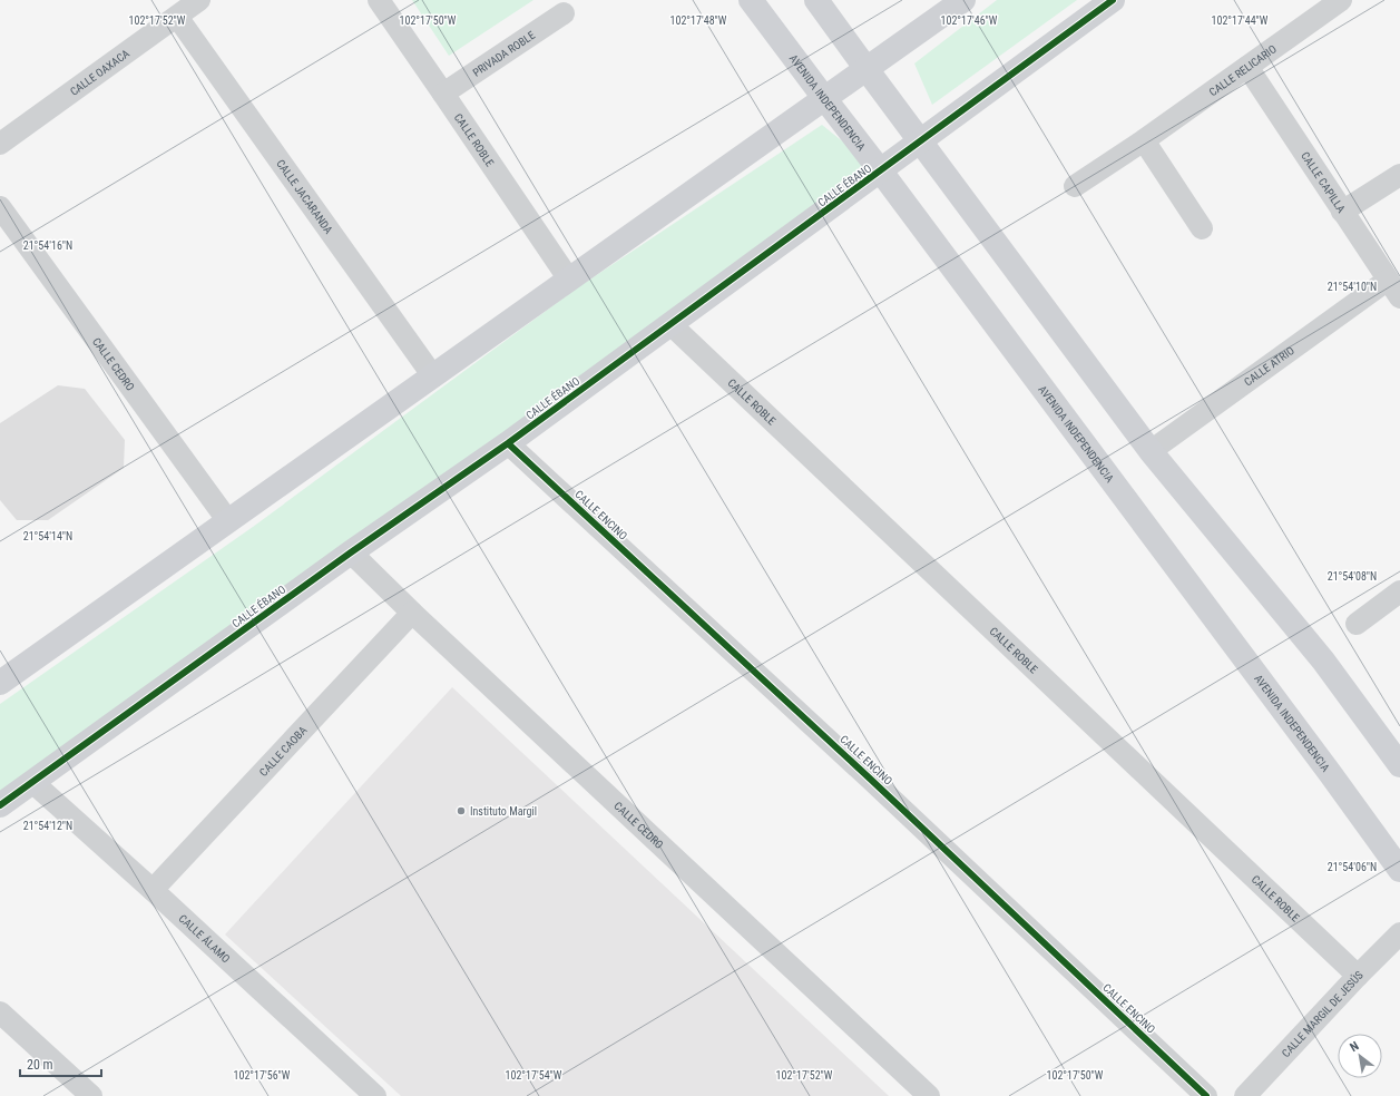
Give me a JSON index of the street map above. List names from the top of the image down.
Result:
{
  "streets": {
    "street": [
      "PRIVADA ROBLE",
      "CALLE RELICARIO",
      "CALLE OAXACA",
      "AVENIDA INDEPENDENCIA",
      "CALLE ROBLE",
      "CALLE CAPILLA",
      "CALLE ÉBANO",
      "CALLE JACARANDA",
      "CALLE CEDRO",
      "CALLE ATRIO",
      "CALLE ENCINO",
      "CALLE CAOBA",
      "CALLE ÁLAMO",
      "CALLE MARGIL DE JESÚS"
    ]
  },
  "crossings": [
    ["PRIVADA ROBLE", "CALLE ROBLE"],
    ["CALLE RELICARIO", "CALLE CAPILLA"],
    ["CALLE OAXACA", "CALLE JACARANDA"],
    ["AVENIDA INDEPENDENCIA", "CALLE ÉBANO"],
    ["CALLE ROBLE", "CALLE ÉBANO"],
    ["CALLE ROBLE", "CALLE MARGIL DE JESÚS"],
    ["CALLE CAPILLA", "CALLE ATRIO"],
    ["CALLE ÉBANO", "CALLE CEDRO"],
    ["CALLE ÉBANO", "CALLE ENCINO"],
    ["CALLE ÉBANO", "CALLE ÁLAMO"],
    ["CALLE CEDRO", "CALLE CAOBA"],
    ["CALLE CAOBA", "CALLE ÁLAMO"]
  ],
  "places": ["Instituto Margil"],
  "scale_bar": "20 m",
  "north": "top left",
  "coordinates": [
    "102°17'52\"W",
    "102°17'50\"W",
    "102°17'48\"W",
    "102°17'46\"W",
    "102°17'44\"W",
    "21°54'16\"N",
    "21°54'10\"N",
    "21°54'14\"N",
    "21°54'08\"N",
    "21°54'12\"N",
    "21°54'06\"N",
    "102°17'56\"W",
    "102°17'54\"W"
  ]
}
